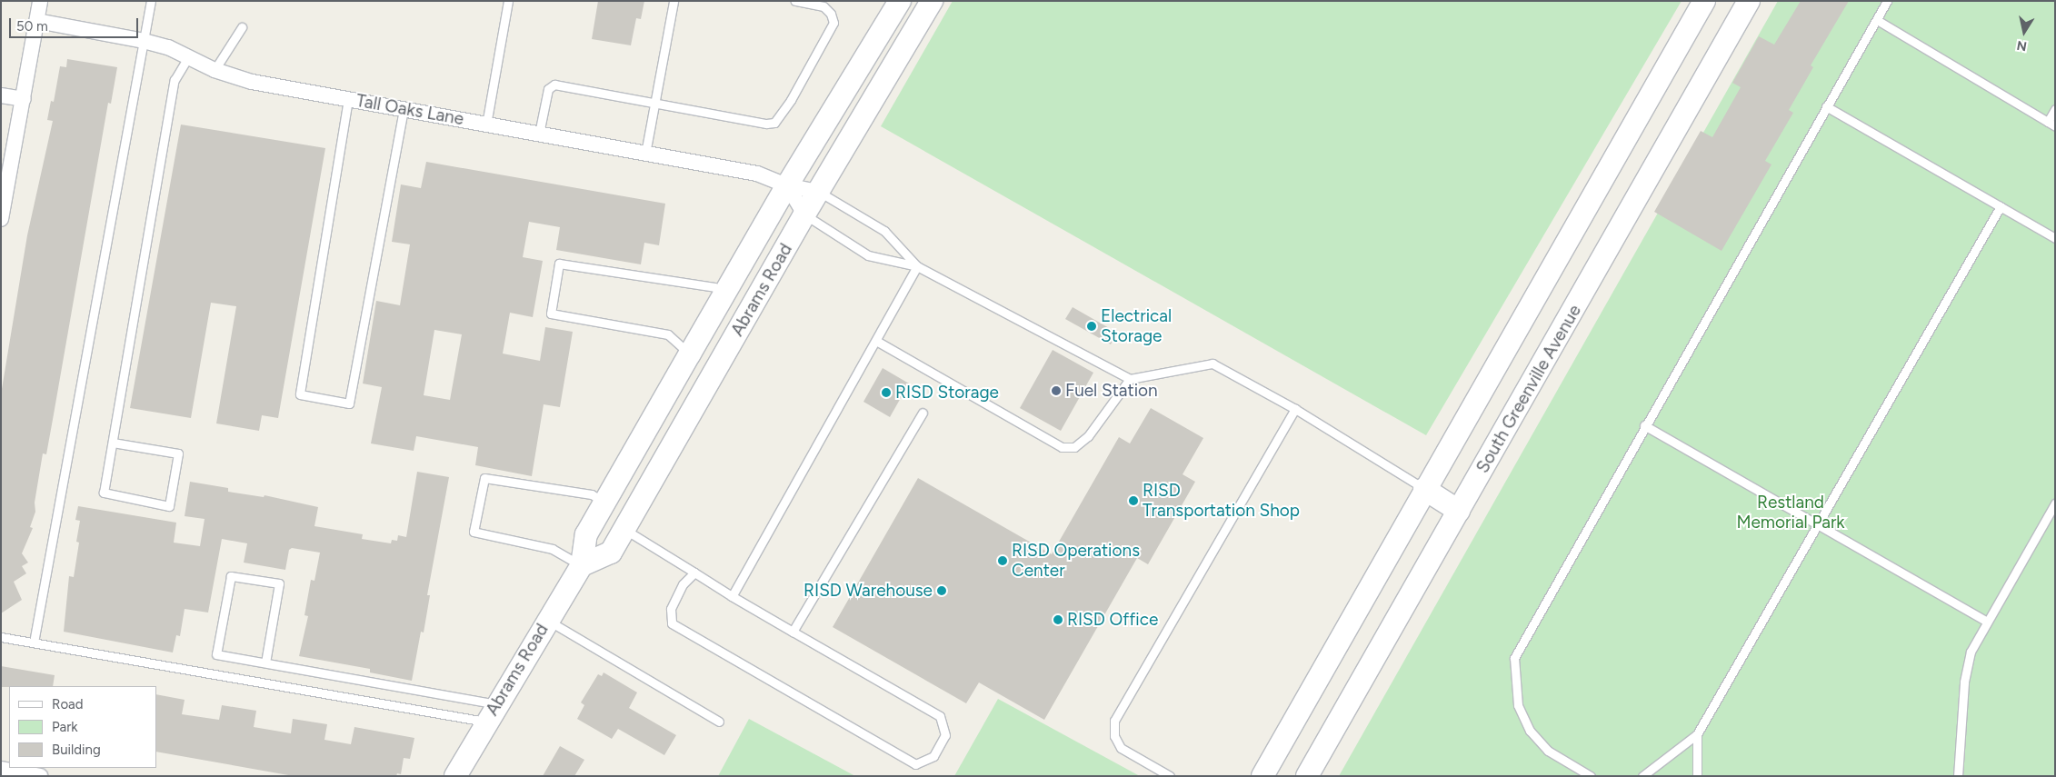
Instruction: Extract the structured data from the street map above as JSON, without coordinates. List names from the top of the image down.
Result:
{
  "streets": {
    "main road": ["Abrams Road", "South Greenville Avenue"],
    "street": ["Tall Oaks Lane"]
  },
  "crossings": [
    ["Tall Oaks Lane", "Abrams Road"]
  ],
  "parks": ["Restland Memorial Park"],
  "places": [
    "Electrical Storage",
    "Fuel Station",
    "RISD Storage",
    "RISD Transportation Shop",
    "RISD Operations Center",
    "RISD Warehouse",
    "RISD Office"
  ],
  "legend": ["Road", "Park", "Building"],
  "scale_bar": "50 m",
  "north": "bottom"
}
